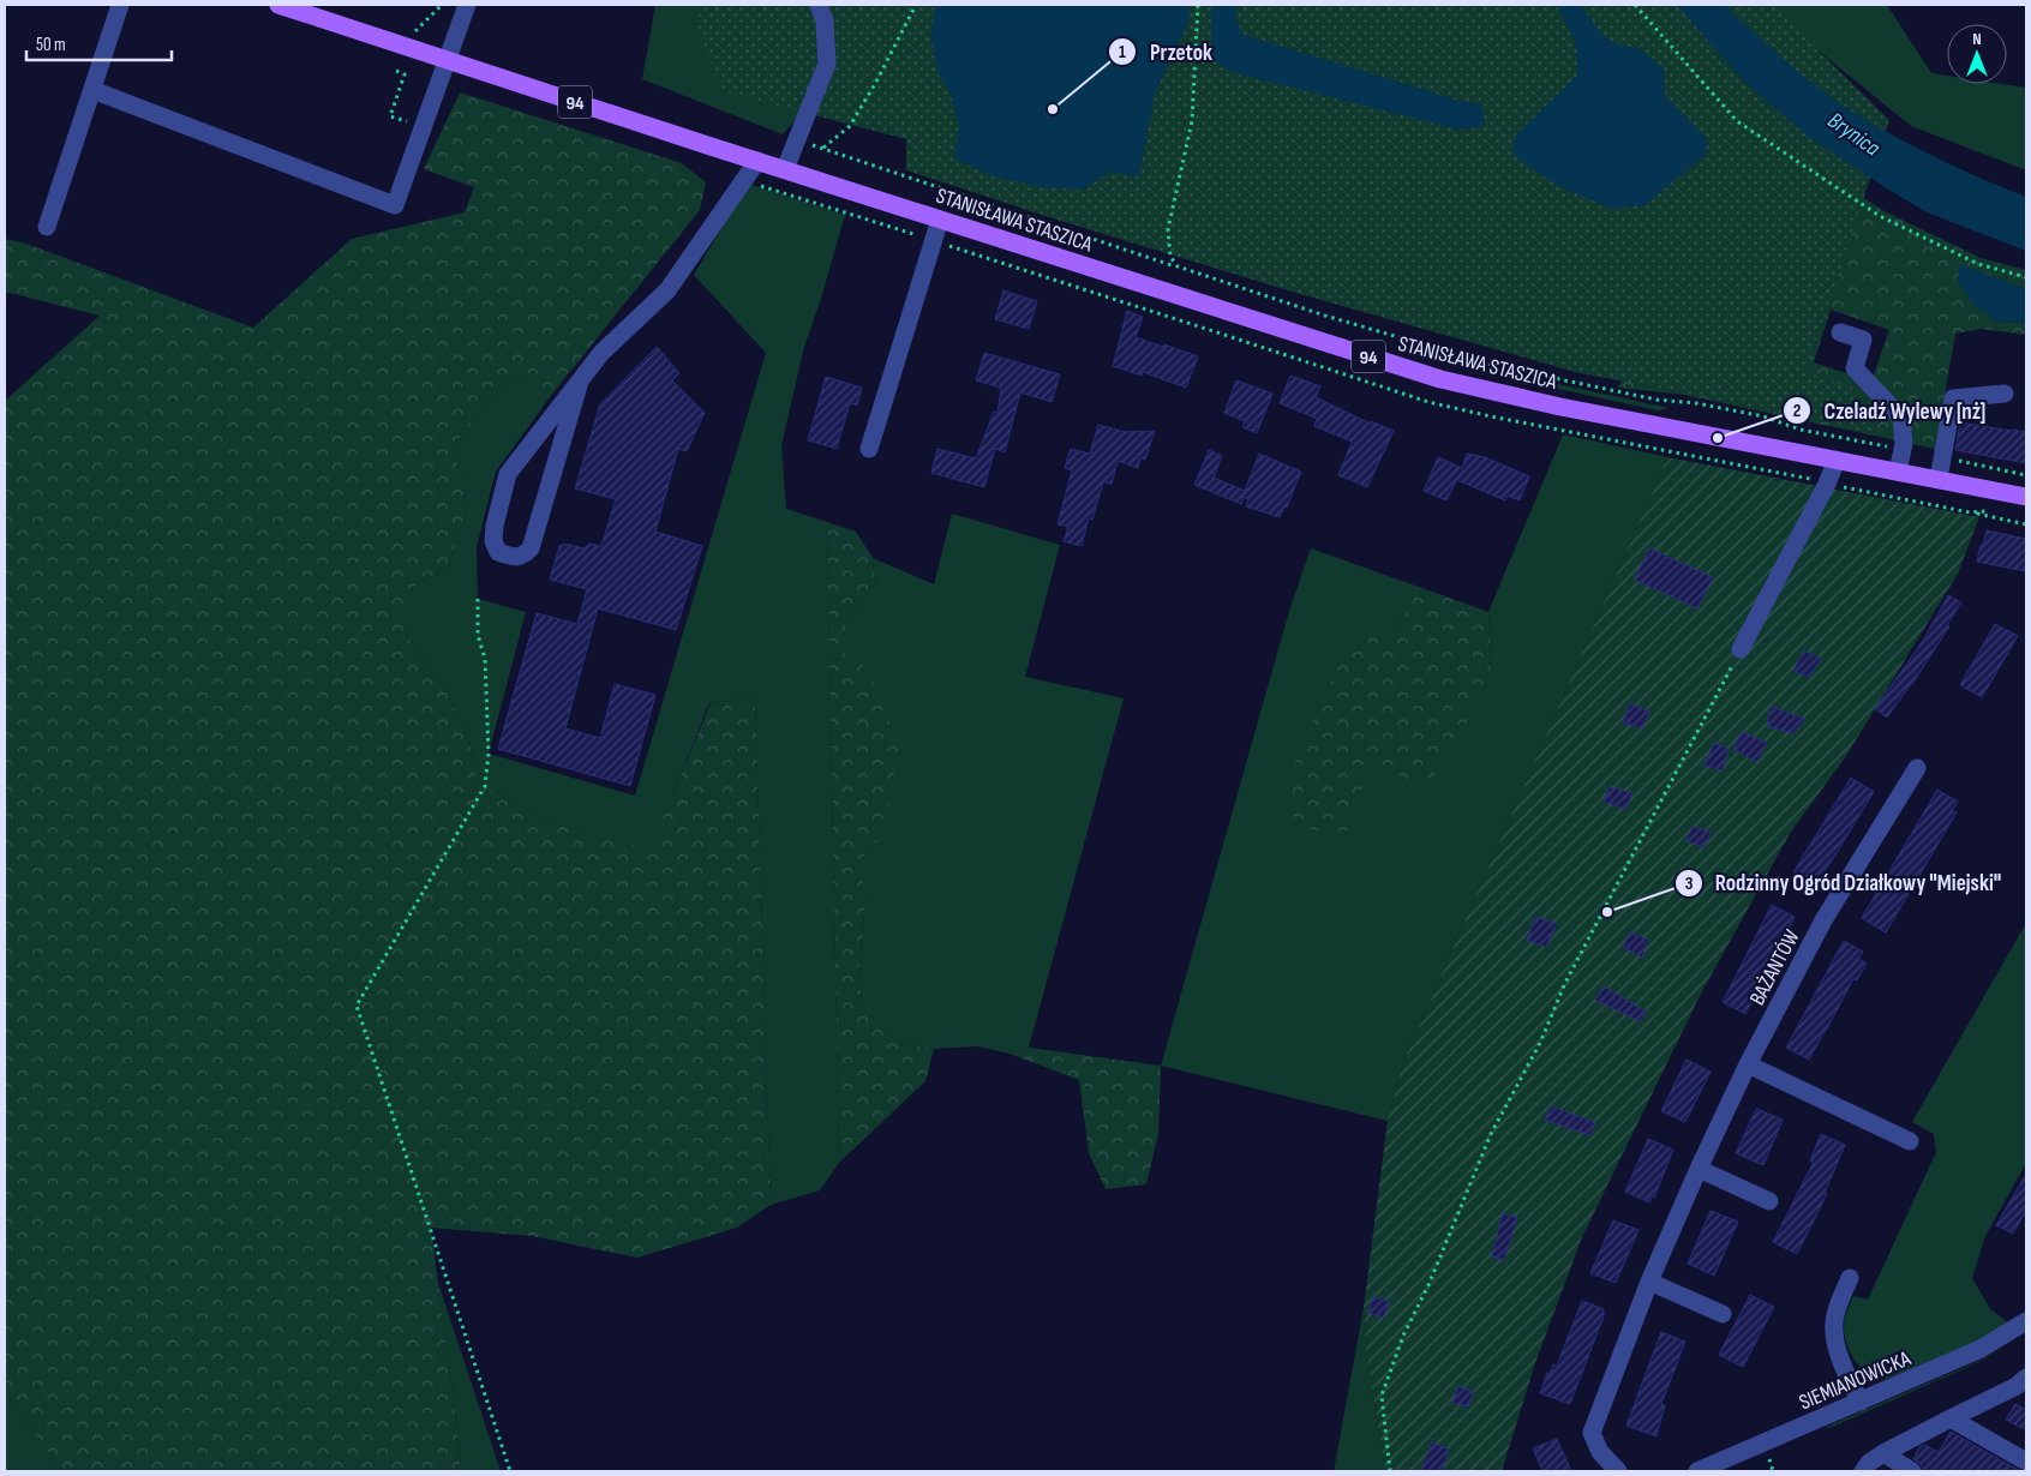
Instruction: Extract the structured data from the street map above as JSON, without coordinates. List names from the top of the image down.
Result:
{
  "streets": {
    "main road": ["94", "STANISŁAWA STASZICA"],
    "street": ["BAŻANTÓW", "SIEMIANOWICKA"]
  },
  "crossings": [
    ["94", "STANISŁAWA STASZICA"]
  ],
  "water": ["Brynica"],
  "places": ["Przetok", "Czeladź Wylewy [nż]", "Rodzinny Ogród Działkowy \"Miejski\""],
  "scale_bar": "50 m",
  "north": "top"
}
